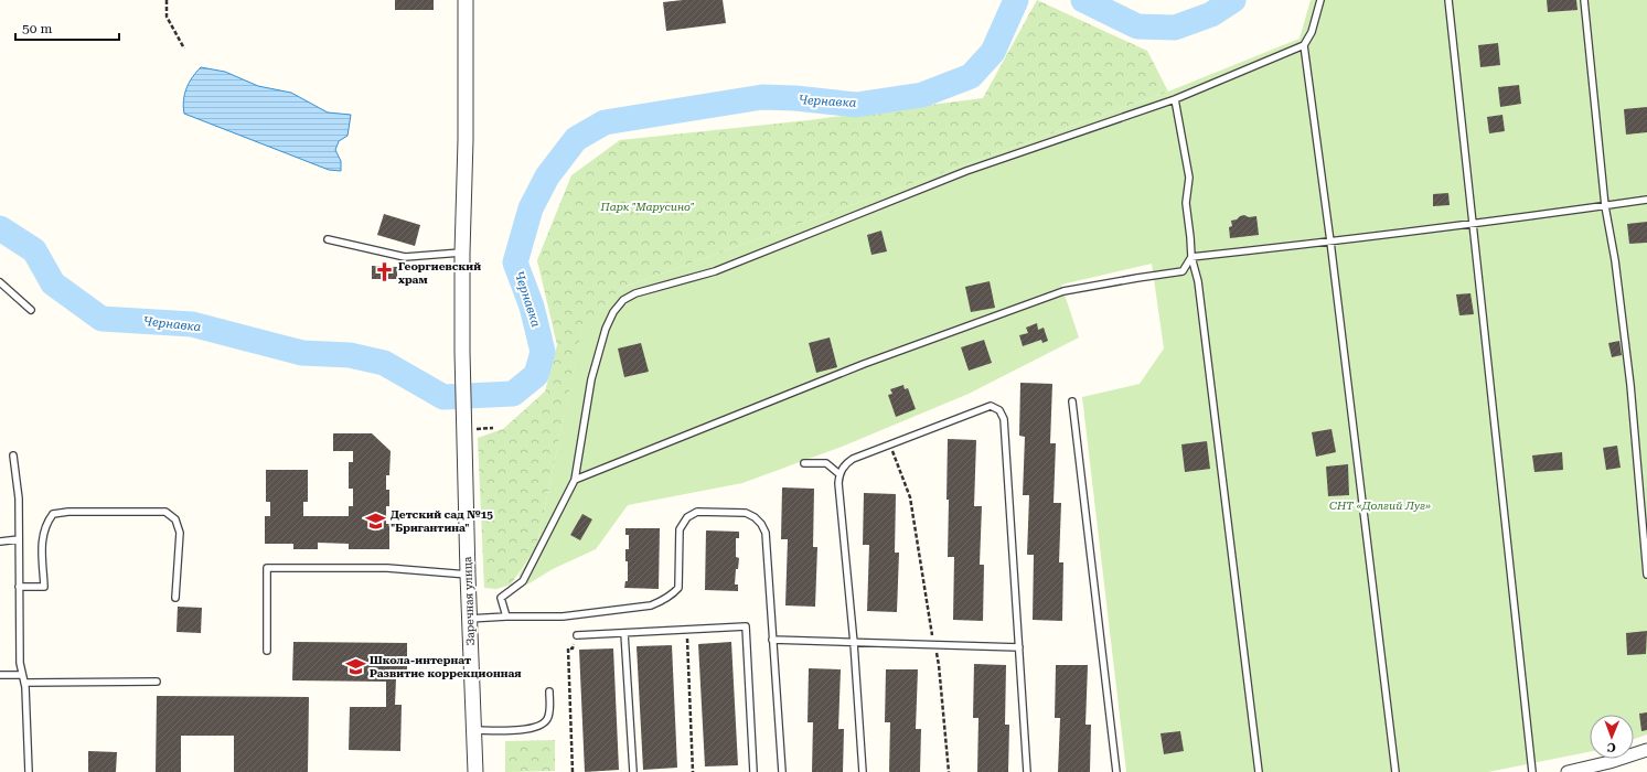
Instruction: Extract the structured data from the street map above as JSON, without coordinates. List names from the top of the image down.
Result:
{
  "streets": {
    "street": ["Заречная улица"]
  },
  "water": ["Чернавка"],
  "parks": ["Парк \"Марусино\"", "СНТ «Долгий Луг»"],
  "places": {
    "church": ["Георгиевский храм"],
    "school or university": ["Детский сад №15 \"Бригантина\"", "Школа-интернат Развитие коррекционная"]
  },
  "scale_bar": "50 m",
  "north": "bottom"
}
